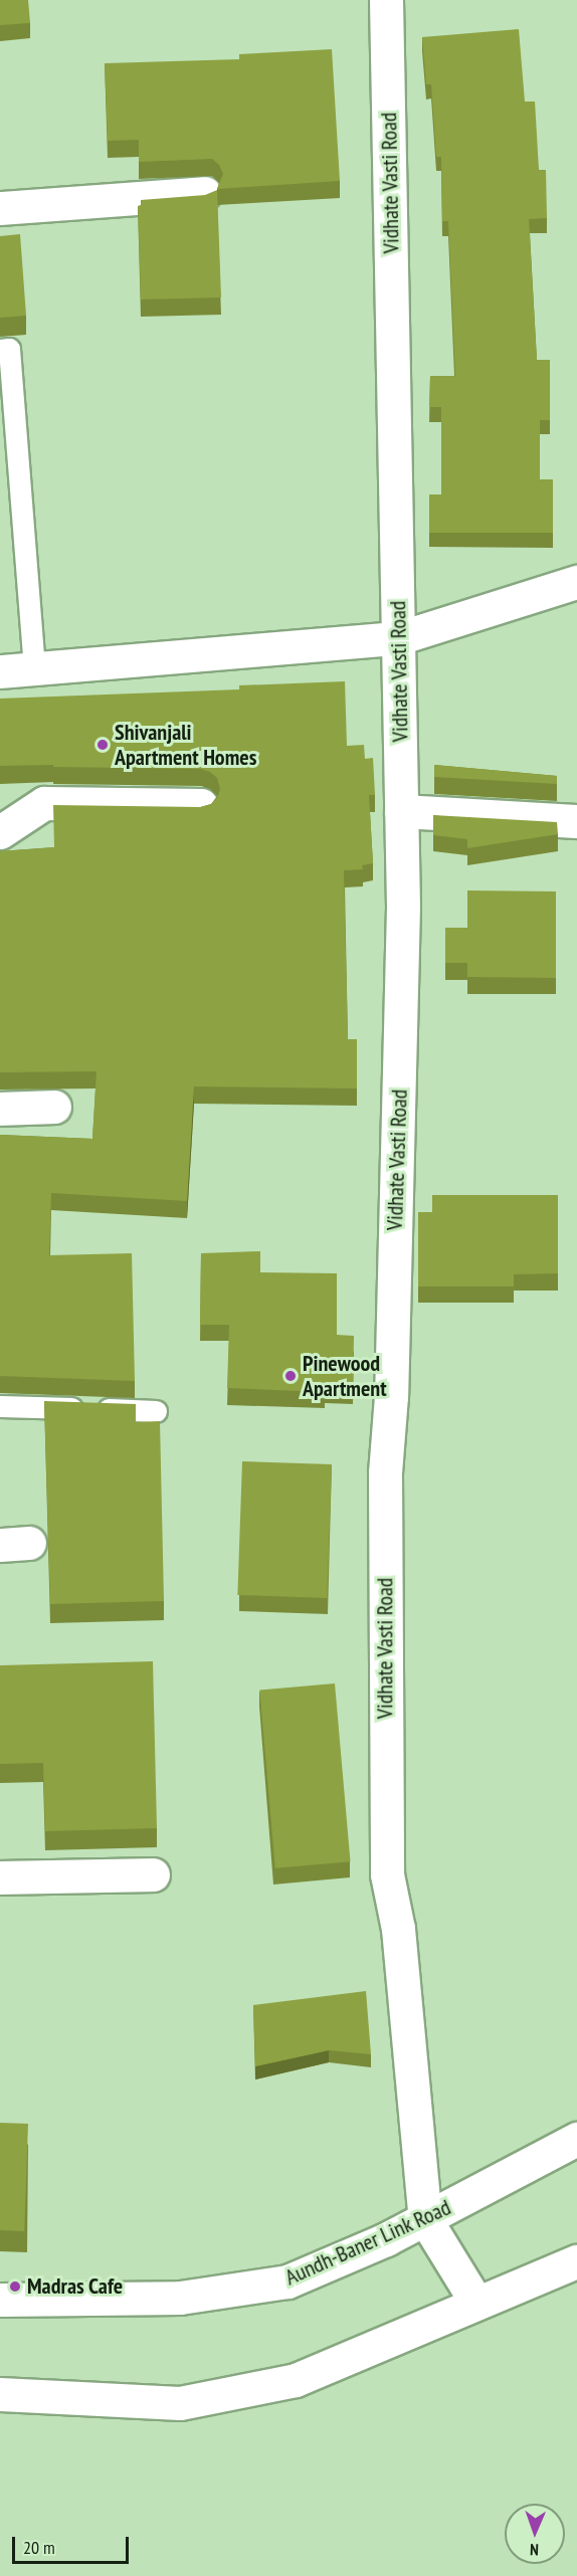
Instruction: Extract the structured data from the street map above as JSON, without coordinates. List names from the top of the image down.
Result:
{
  "streets": {
    "street": ["Vidhate Vasti Road", "Aundh-Baner Link Road"]
  },
  "crossings": [
    ["Vidhate Vasti Road", "Aundh-Baner Link Road"]
  ],
  "places": ["Shivanjali Apartment Homes", "Pinewood Apartment", "Madras Cafe"],
  "scale_bar": "20 m",
  "north": "bottom"
}
